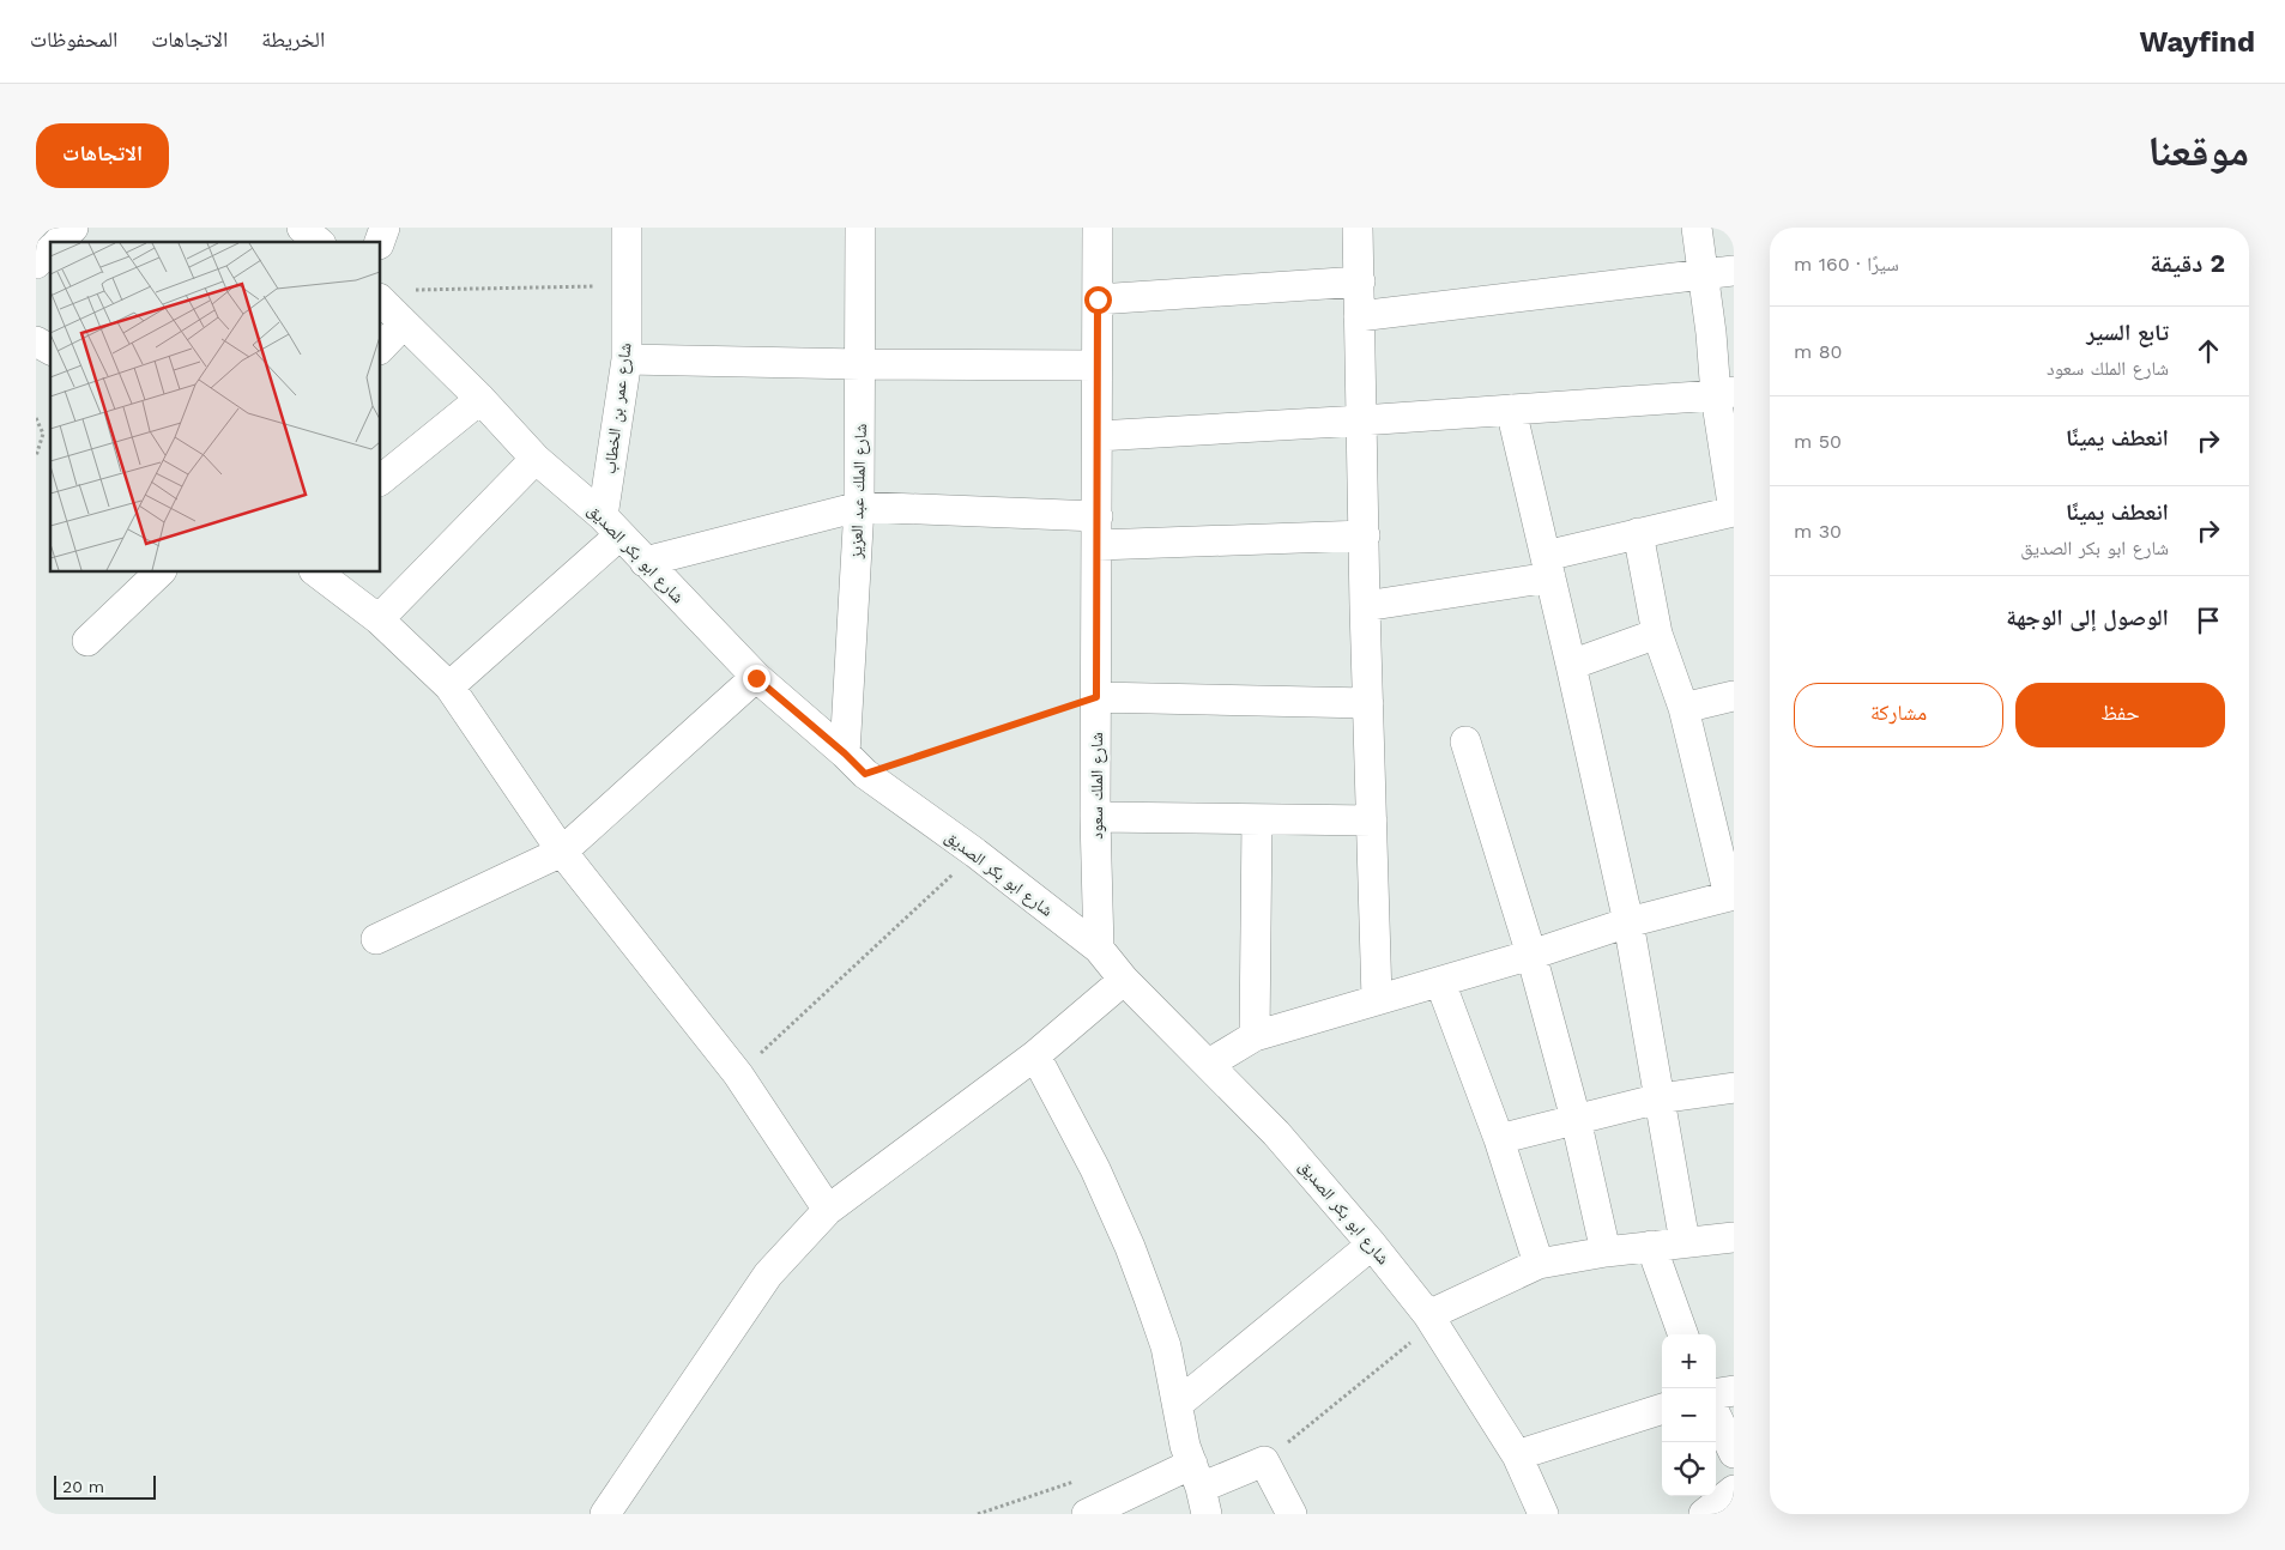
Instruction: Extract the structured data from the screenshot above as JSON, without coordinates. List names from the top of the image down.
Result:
{
  "streets": {
    "street": [
      "شارع عمر بن الخطاب",
      "شارع الملك عبد العزيز",
      "شارع ابو بكر الصديق",
      "شارع الملك سعود"
    ]
  },
  "crossings": [
    ["شارع عمر بن الخطاب", "شارع ابو بكر الصديق"],
    ["شارع الملك عبد العزيز", "شارع ابو بكر الصديق"],
    ["شارع ابو بكر الصديق", "شارع الملك سعود"]
  ],
  "scale_bar": "20 m",
  "page": {
    "header": "Wayfind",
    "nav": ["الخريطة", "الاتجاهات", "المحفوظات"],
    "title": "موقعنا",
    "buttons": [
      "الاتجاهات",
      ["حفظ", "مشاركة"]
    ],
    "heading": ["2 دقيقة", "سيرًا · 160 m"],
    "list": [
      ["تابع السير", "شارع الملك سعود", "80 m"],
      ["انعطف يمينًا", "50 m"],
      ["انعطف يمينًا", "شارع ابو بكر الصديق", "30 m"],
      "الوصول إلى الوجهة"
    ],
    "map_buttons": ["+", "−"],
    "scale": "20 m"
  }
}
